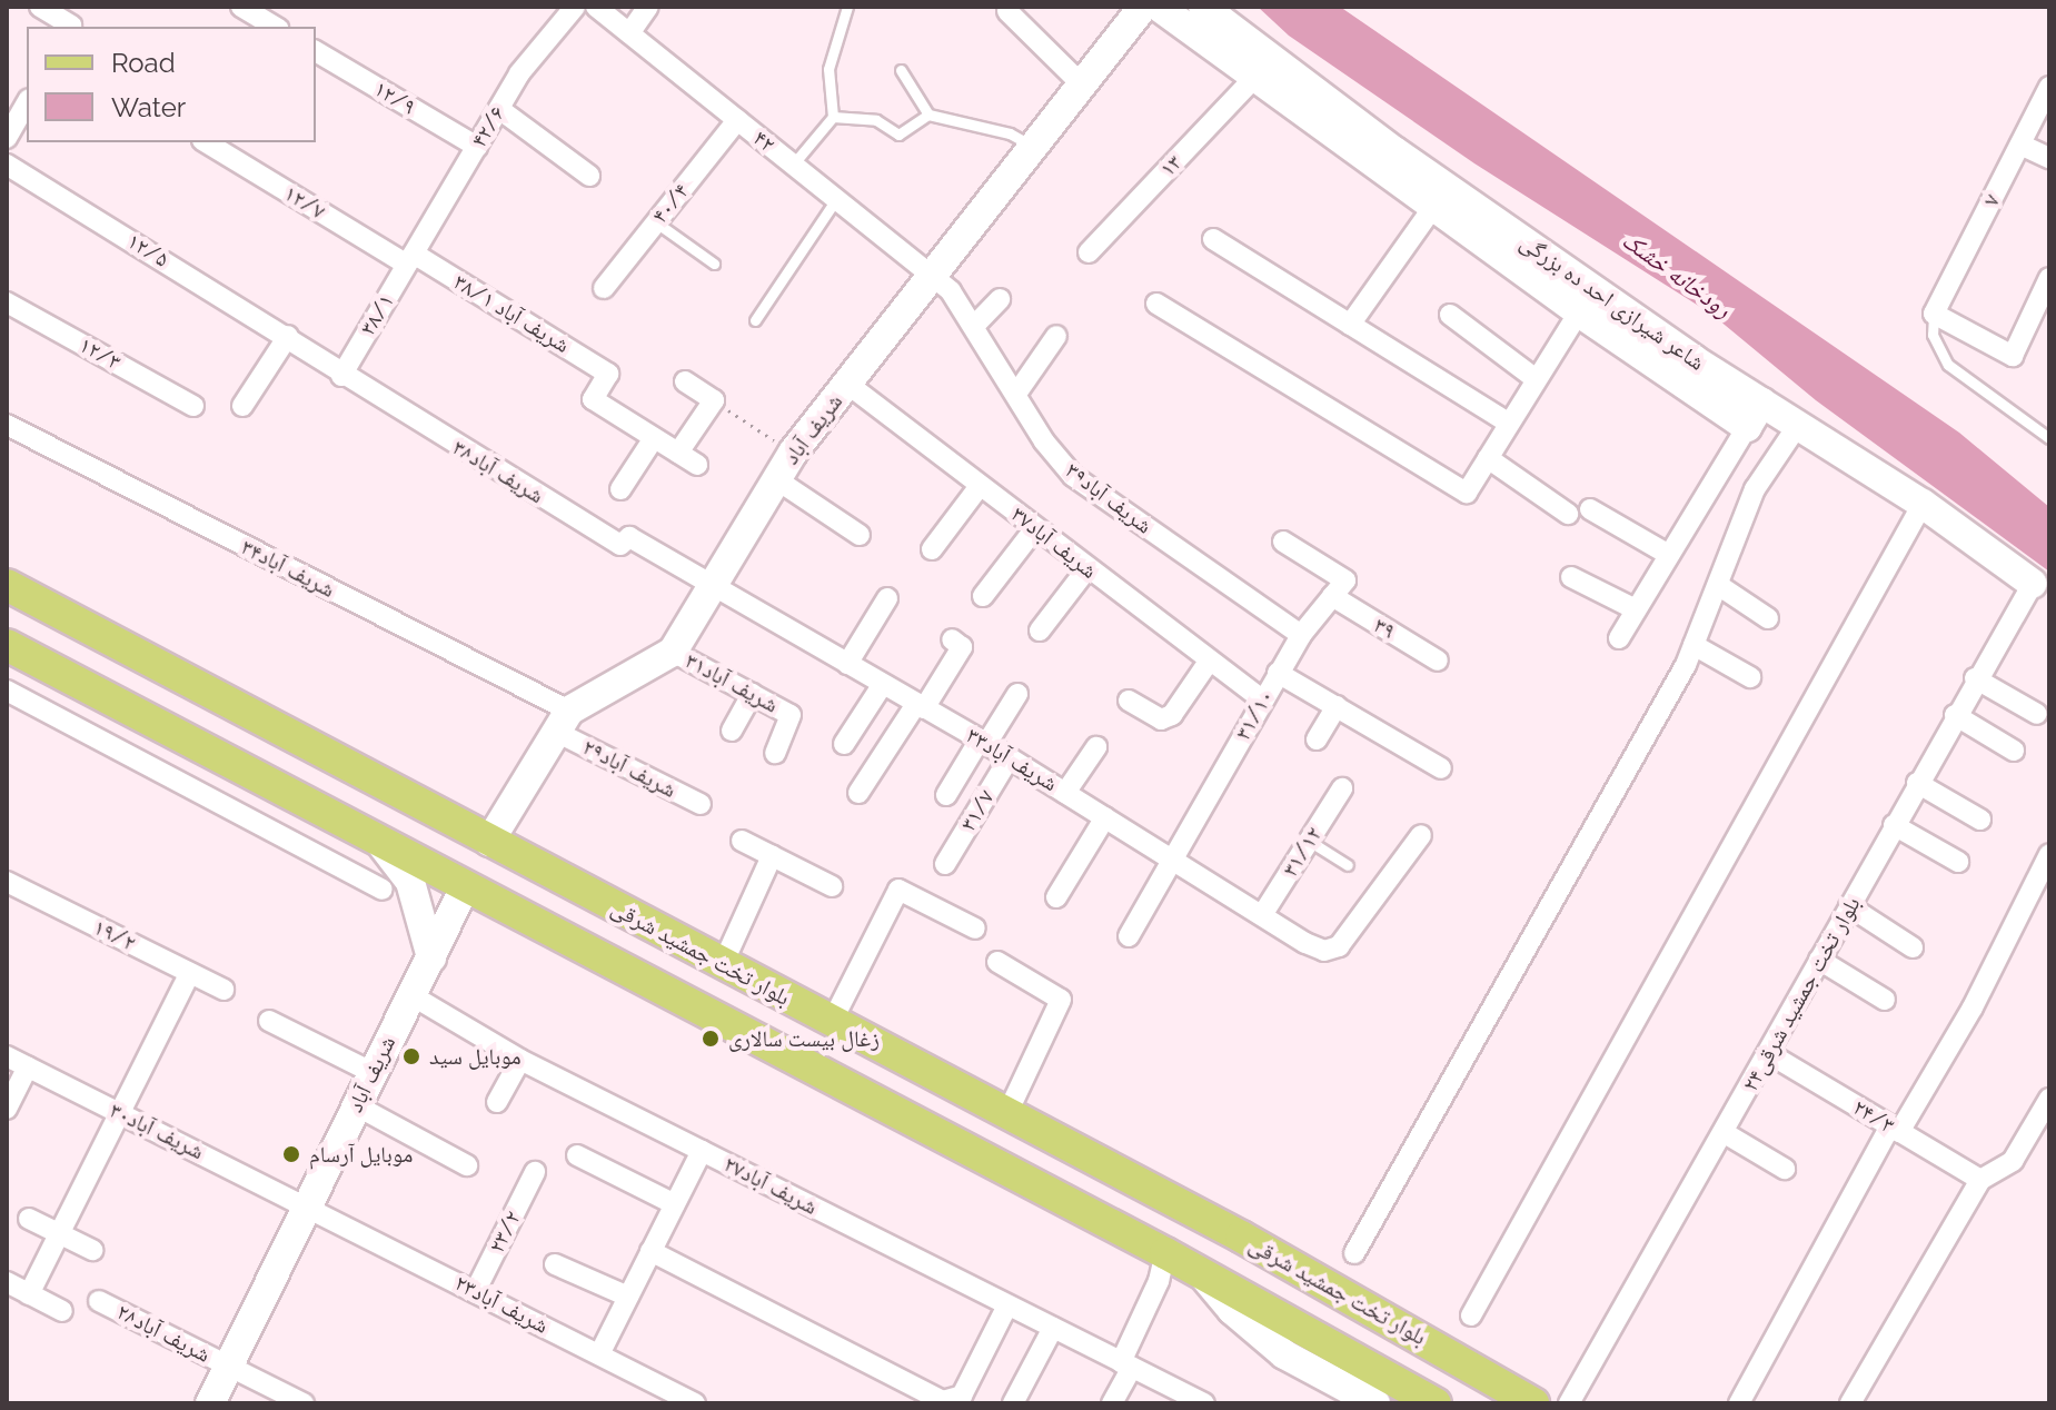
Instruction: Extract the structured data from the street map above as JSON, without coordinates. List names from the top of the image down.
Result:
{
  "streets": {
    "main road": ["بلوار تخت جمشید شرقی"],
    "street": [
      "۱۲/۹",
      "۴۲/۶",
      "۴۲",
      "۱۳",
      "۷",
      "۱۲/۷",
      "۴۰/۴",
      "۱۲/۵",
      "شاعر شیرازی احد ده بزرگی",
      "۳۸/۱ شریف آباد",
      "۳۸/۱",
      "۱۲/۳",
      "شریف آباد",
      "شریف آباد۳۸",
      "شریف آباد۳۹",
      "شریف آباد۳۷",
      "شریف آباد۳۴",
      "۳۹",
      "شریف آباد۳۱",
      "۳۱/۱۰",
      "شریف آباد۳۳",
      "شریف آباد۲۹",
      "۳۱/۷",
      "۳۱/۱۲",
      "۱۹/۲",
      "بلوار تخت جمشید شرقی۲۴",
      "۲۴/۳",
      "شریف آباد۳۰",
      "شریف آباد۲۷",
      "۲۳/۲",
      "شریف آباد۲۳",
      "شریف آباد۲۸"
    ]
  },
  "crossings": [
    ["۱۲/۹", "۴۲/۶"],
    ["۴۲/۶", "۱۲/۷"],
    ["۴۲/۶", "۳۸/۱ شریف آباد"],
    ["۴۲/۶", "۳۸/۱"],
    ["۴۲", "۴۰/۴"],
    ["۴۲", "شریف آباد"],
    ["۴۲", "شریف آباد۳۹"],
    ["۱۲/۷", "۳۸/۱ شریف آباد"],
    ["۱۲/۷", "۳۸/۱"],
    ["۱۲/۵", "شریف آباد۳۸"],
    ["شاعر شیرازی احد ده بزرگی", "بلوار تخت جمشید شرقی۲۴"],
    ["۳۸/۱ شریف آباد", "۳۸/۱"],
    ["۳۸/۱", "شریف آباد۳۸"],
    ["شریف آباد", "شریف آباد۳۸"],
    ["شریف آباد", "شریف آباد۳۹"],
    ["شریف آباد", "شریف آباد۳۷"],
    ["شریف آباد", "شریف آباد۳۴"],
    ["شریف آباد", "شریف آباد۳۱"],
    ["شریف آباد", "شریف آباد۳۳"],
    ["شریف آباد", "شریف آباد۲۹"],
    ["شریف آباد", "بلوار تخت جمشید شرقی"],
    ["شریف آباد", "شریف آباد۳۰"],
    ["شریف آباد", "شریف آباد۲۷"],
    ["شریف آباد", "شریف آباد۲۳"],
    ["شریف آباد", "شریف آباد۲۸"],
    ["شریف آباد۳۸", "شریف آباد۳۳"],
    ["شریف آباد۳۹", "۳۱/۱۰"],
    ["شریف آباد۳۷", "۳۱/۱۰"],
    ["شریف آباد۳۴", "شریف آباد۲۹"],
    ["۳۹", "۳۱/۱۰"],
    ["۳۱/۱۰", "شریف آباد۳۳"],
    ["شریف آباد۳۳", "۳۱/۷"],
    ["شریف آباد۳۳", "۳۱/۱۲"],
    ["بلوار تخت جمشید شرقی۲۴", "۲۴/۳"],
    ["شریف آباد۳۰", "شریف آباد۲۳"],
    ["۲۳/۲", "شریف آباد۲۳"]
  ],
  "water": ["رودخانه خشک"],
  "places": ["زغال بیست سالاری", "موبایل سید", "موبایل آرسام"],
  "legend": ["Road", "Water"]
}
